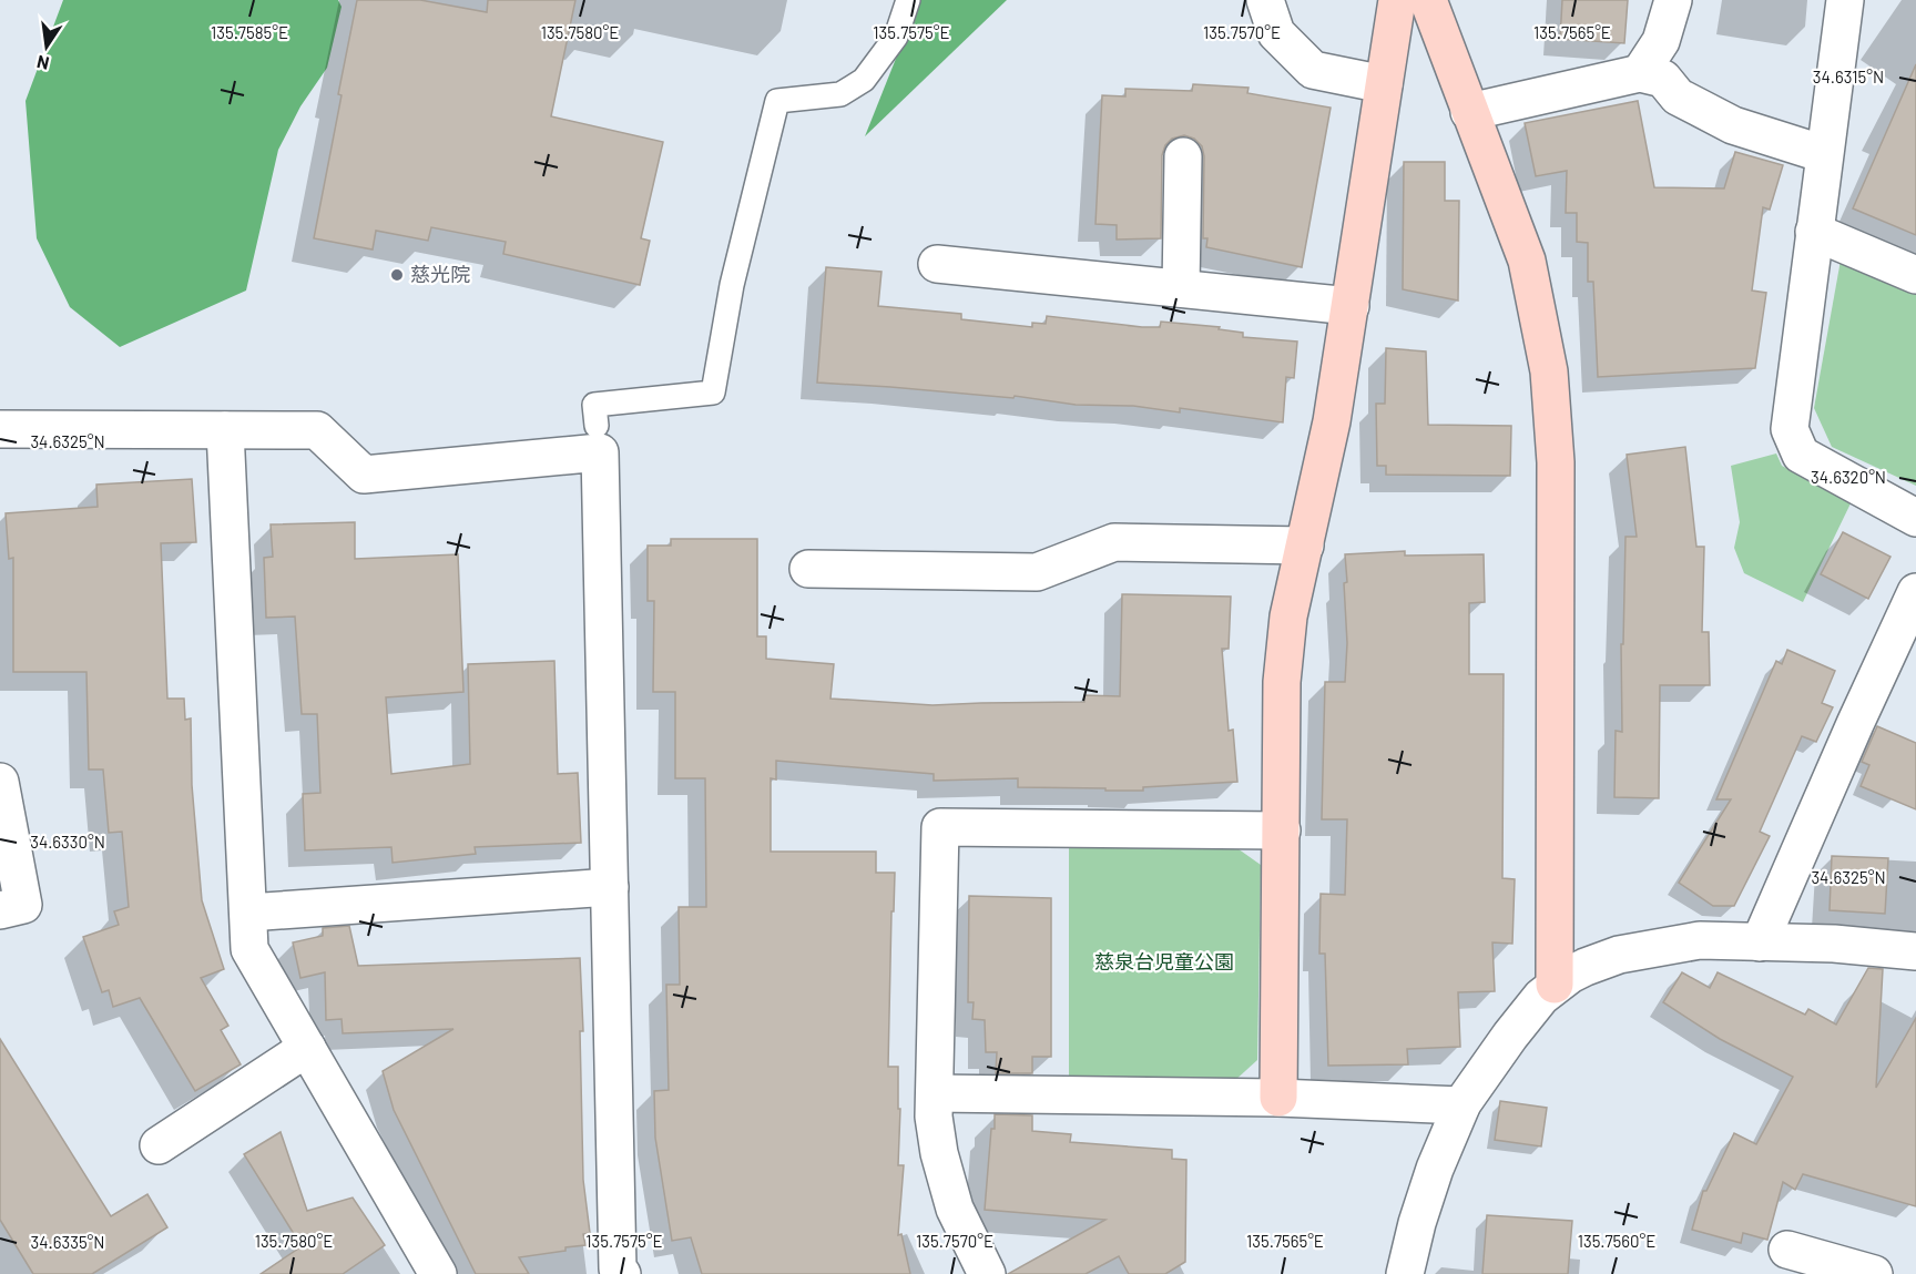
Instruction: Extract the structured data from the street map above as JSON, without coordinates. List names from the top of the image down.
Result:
{
  "parks": ["慈泉台児童公園"],
  "places": ["慈光院"],
  "north": "bottom",
  "coordinates": [
    "135.7585°E",
    "135.7580°E",
    "135.7575°E",
    "135.7570°E",
    "135.7565°E",
    "34.6315°N",
    "34.6325°N",
    "34.6320°N",
    "34.6330°N",
    "135.7560°E",
    "34.6335°N"
  ]
}
